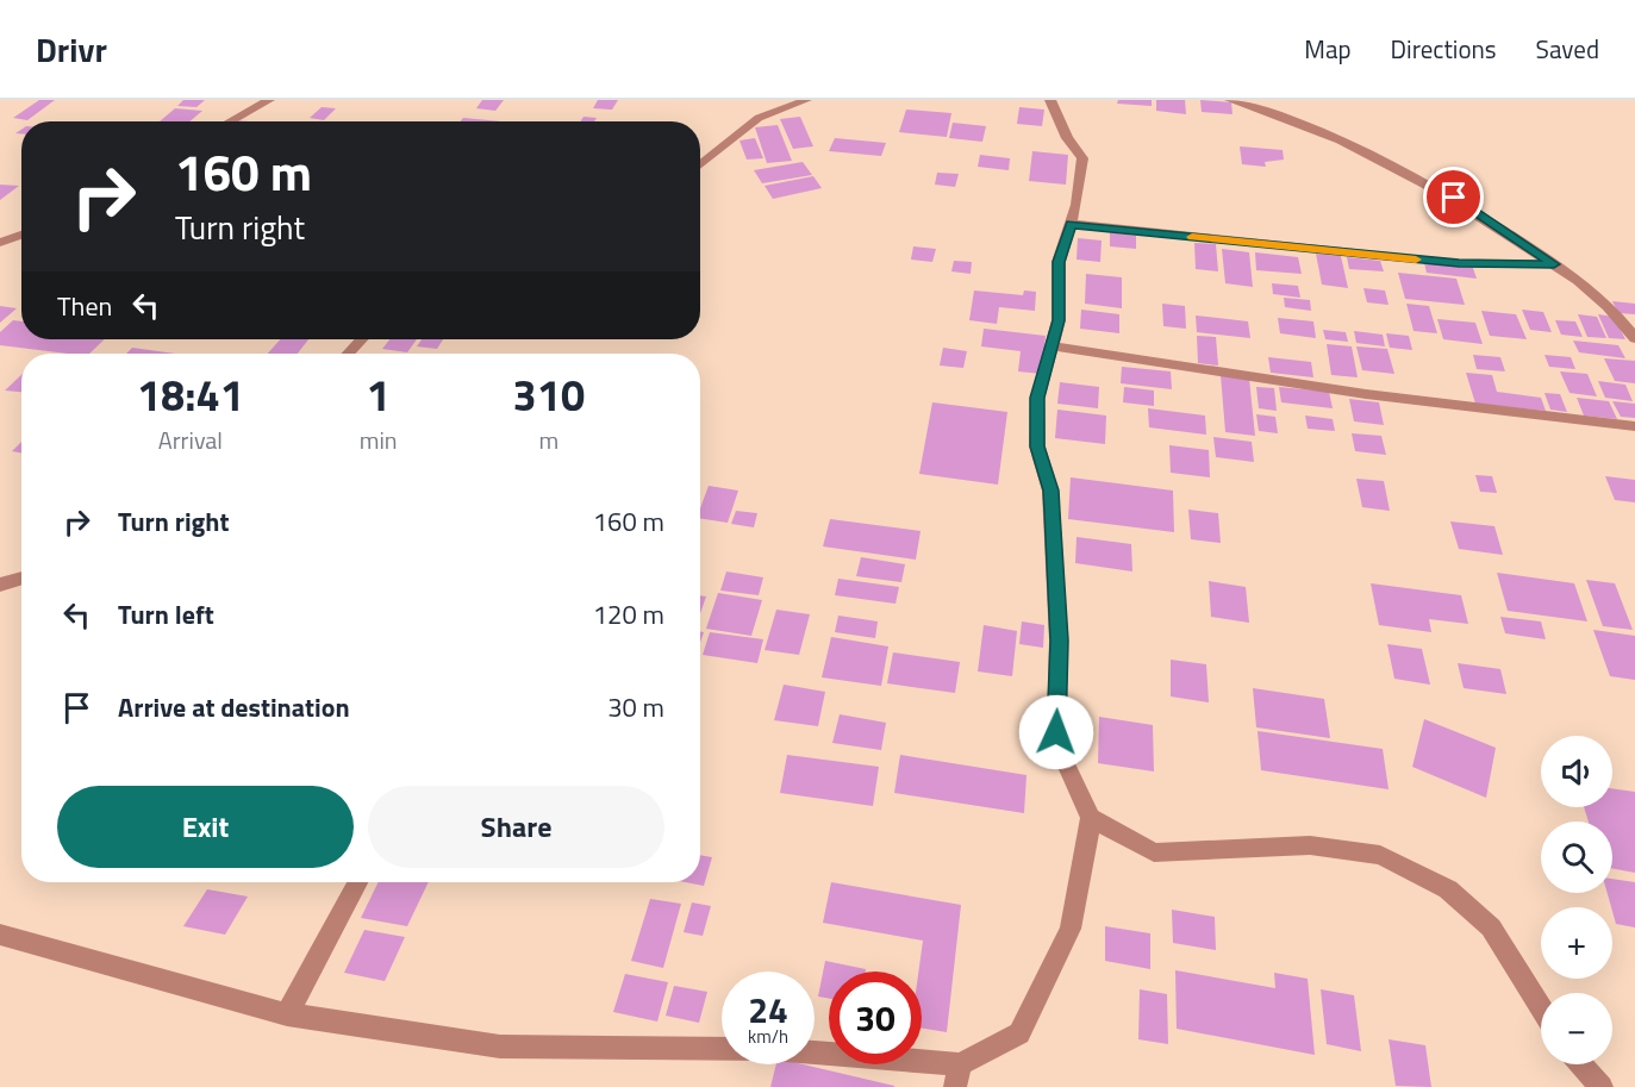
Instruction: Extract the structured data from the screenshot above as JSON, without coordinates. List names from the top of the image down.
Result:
{
  "page": {
    "header": "Drivr",
    "nav": ["Map", "Directions", "Saved"],
    "turn": ["160 m", "Turn right"],
    "then": "Then",
    "eta": [
      "18:41",
      "Arrival",
      "1",
      "min",
      "310",
      "m"
    ],
    "list": [
      {
        "name": "Turn right",
        "value": "160 m"
      },
      {
        "name": "Turn left",
        "value": "120 m"
      },
      {
        "name": "Arrive at destination",
        "value": "30 m"
      }
    ],
    "map_buttons": ["+", "−"],
    "buttons": ["Exit", "Share"],
    "speed": "24 km/h",
    "limit": "30"
  }
}
